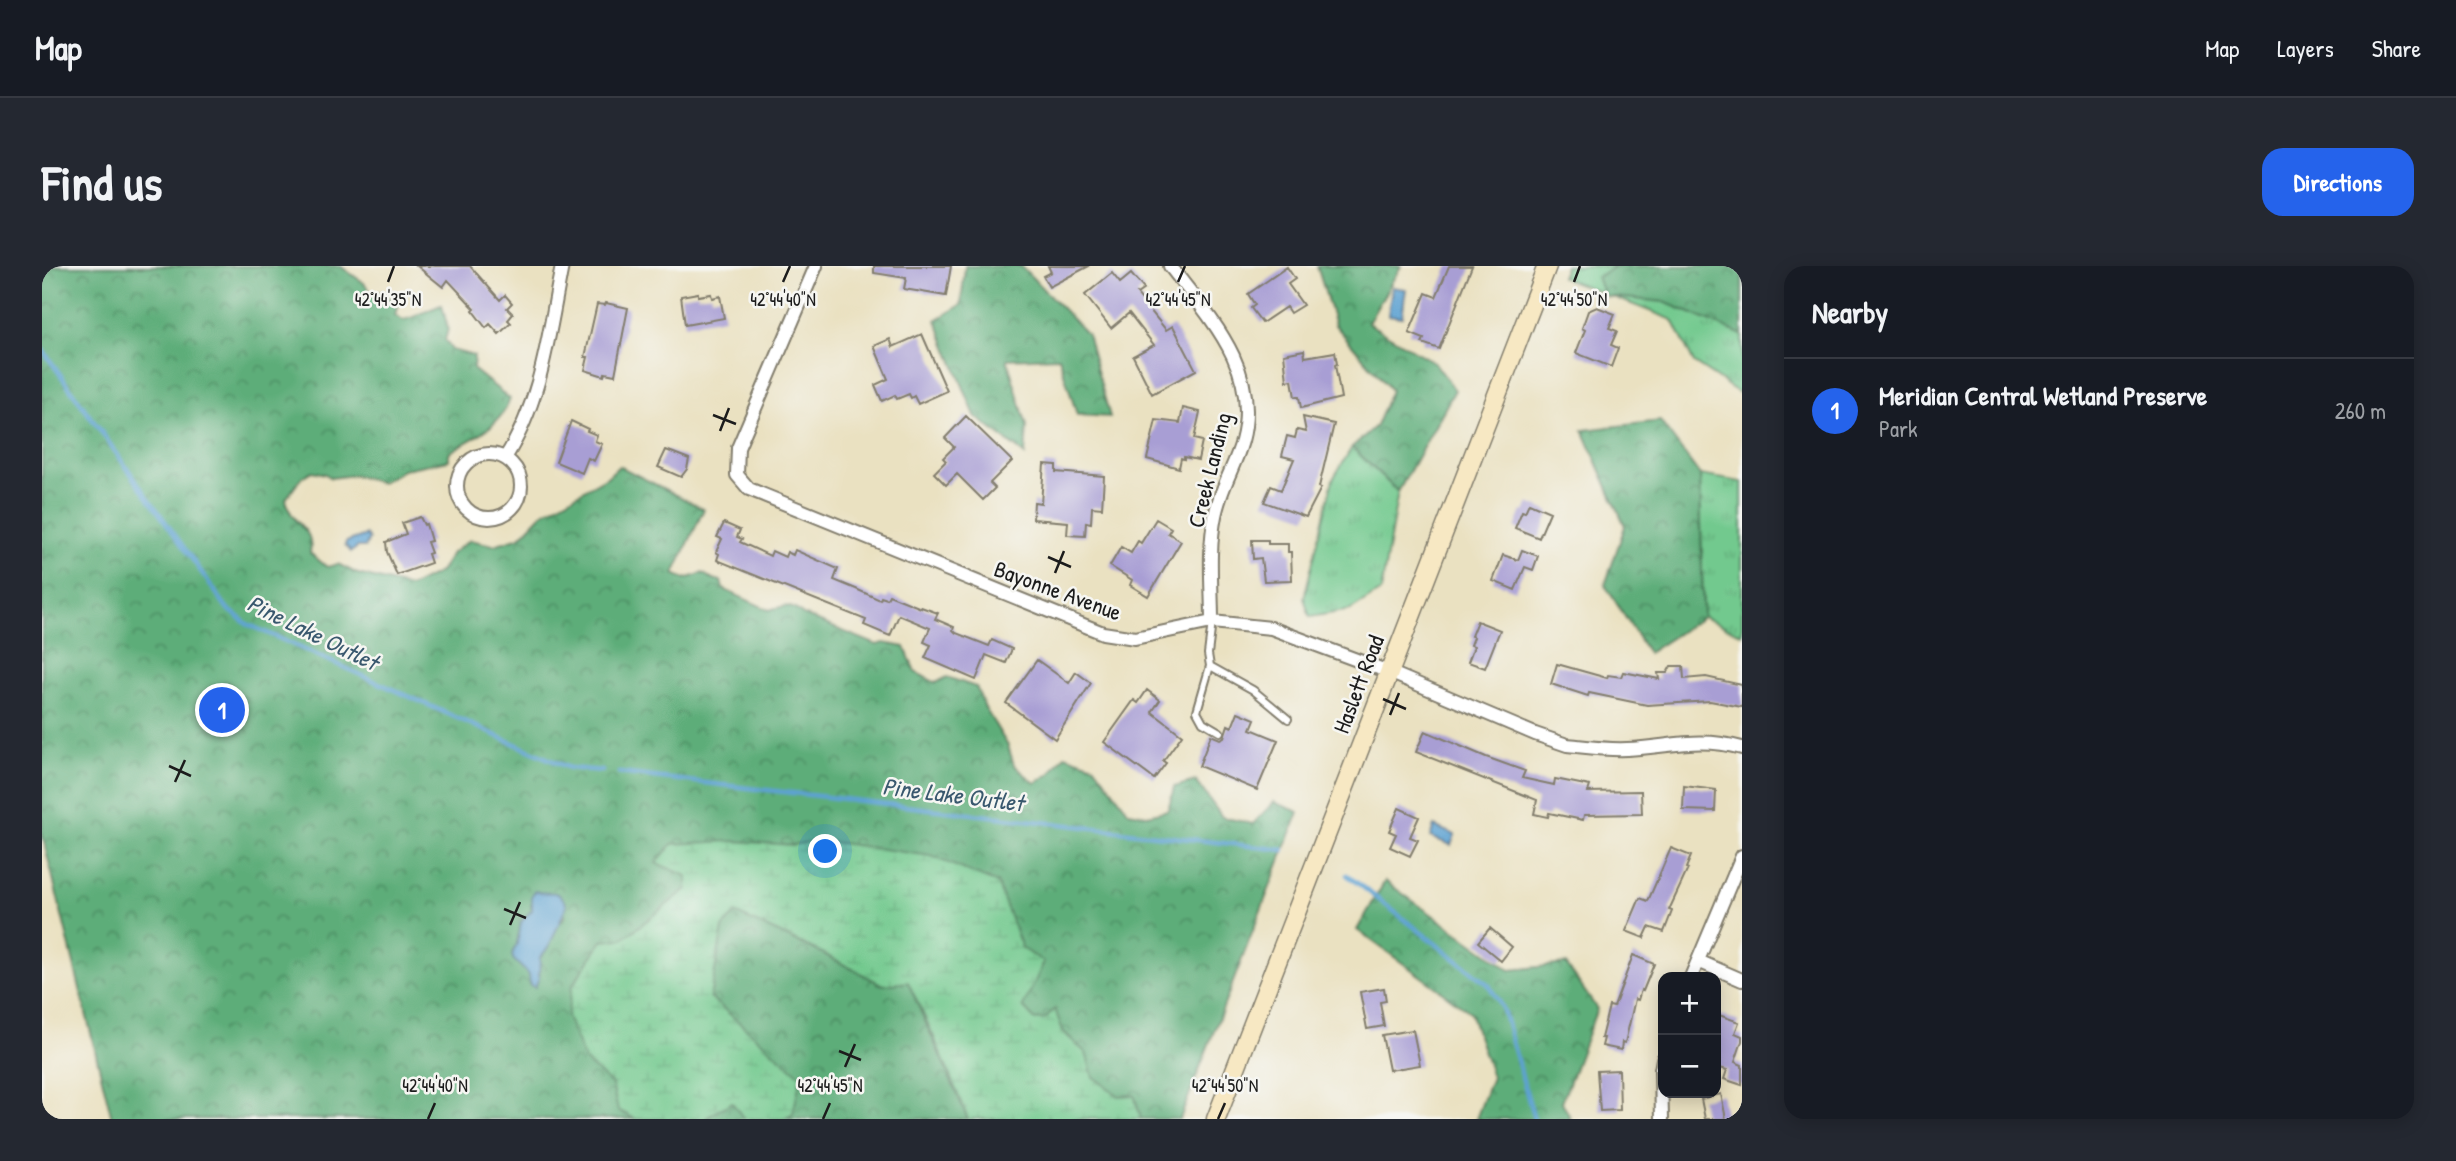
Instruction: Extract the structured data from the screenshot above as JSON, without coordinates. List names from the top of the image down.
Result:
{
  "streets": {
    "main road": ["Haslett Road"],
    "street": ["Creek Landing", "Bayonne Avenue"]
  },
  "crossings": [
    ["Creek Landing", "Bayonne Avenue"],
    ["Bayonne Avenue", "Haslett Road"]
  ],
  "water": ["Pine Lake Outlet"],
  "page": {
    "header": "Map",
    "nav": ["Map", "Layers", "Share"],
    "buttons": "Directions",
    "title": "Find us",
    "heading": "Nearby",
    "list": [
      {
        "mark": "1",
        "name": "Meridian Central Wetland Preserve",
        "note": "Park",
        "value": "260 m"
      }
    ],
    "pins": "1",
    "map_buttons": ["+", "−"]
  },
  "coordinates": [
    "42°44'35\"N",
    "42°44'40\"N",
    "42°44'45\"N",
    "42°44'50\"N"
  ]
}
